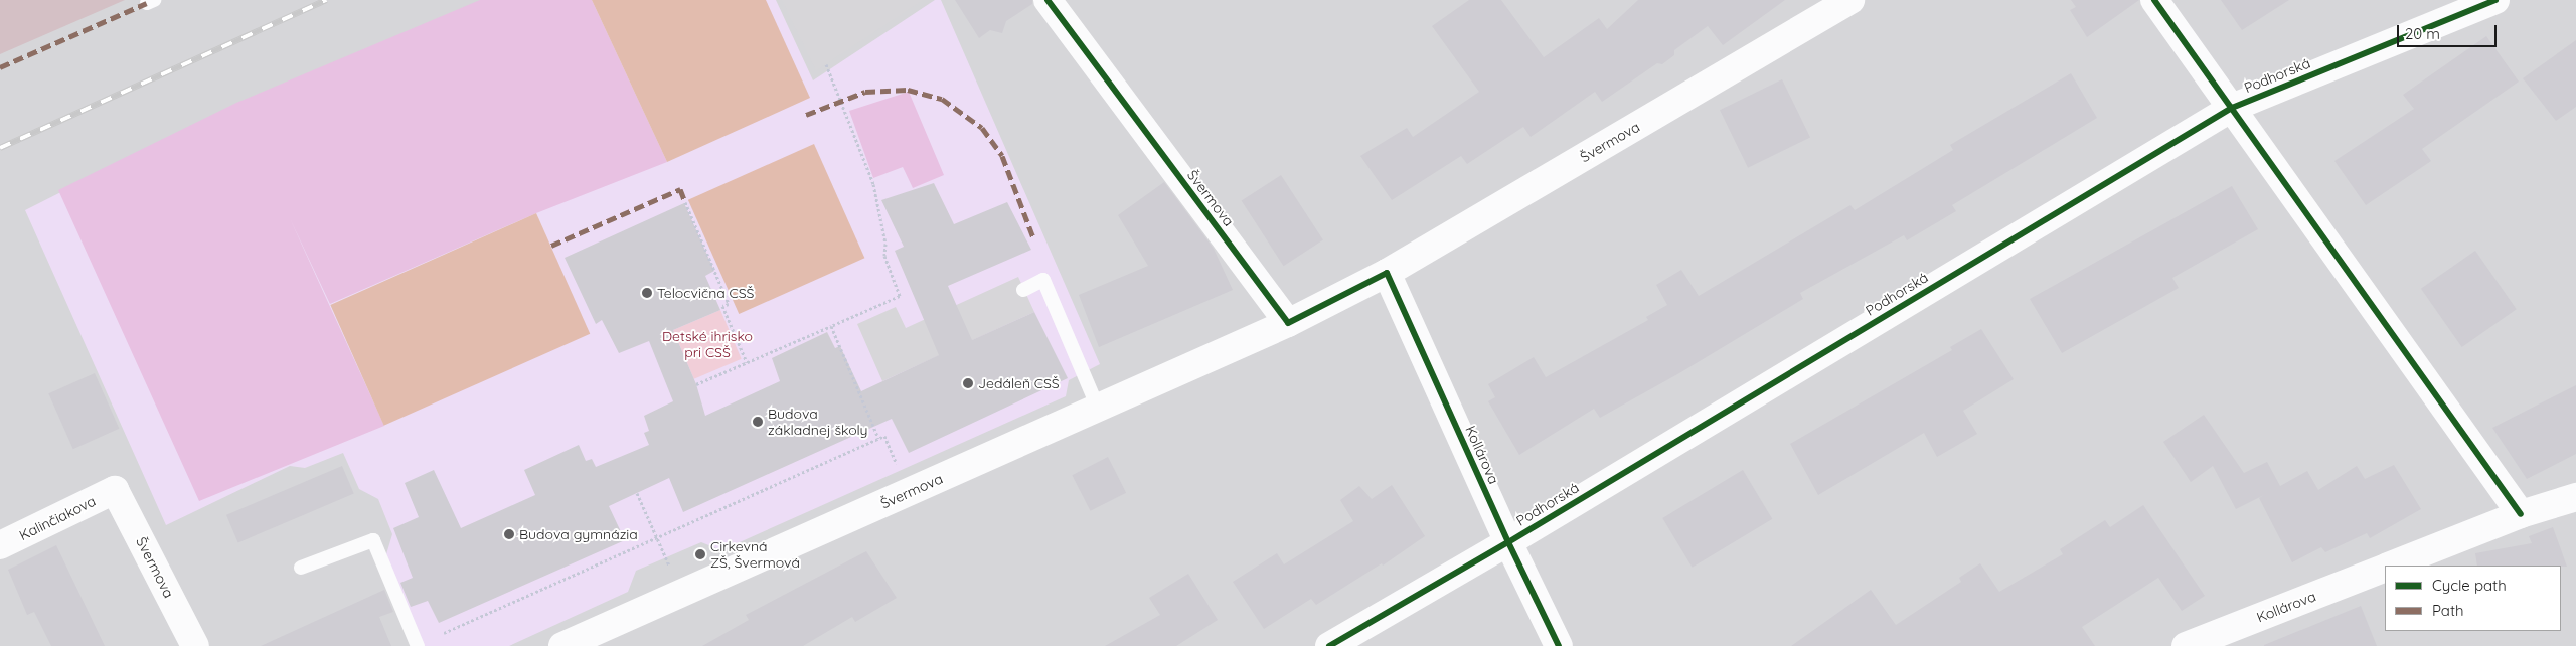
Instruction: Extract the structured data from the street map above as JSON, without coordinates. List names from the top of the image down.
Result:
{
  "streets": {
    "street": [
      "Podhorská",
      "Švermova",
      "Kollárova",
      "Kalinčiakova"
    ]
  },
  "crossings": [
    ["Podhorská", "Kollárova"],
    ["Švermova", "Kollárova"],
    ["Švermova", "Kalinčiakova"]
  ],
  "parks": ["Detské ihrisko pri CSŠ"],
  "places": [
    "Telocvična CSŠ",
    "Jedáleň CSŠ",
    "Budova základnej školy",
    "Budova gymnázia",
    "Cirkevná ZŠ, Švermová"
  ],
  "legend": ["Cycle path", "Path"],
  "scale_bar": "20 m"
}
